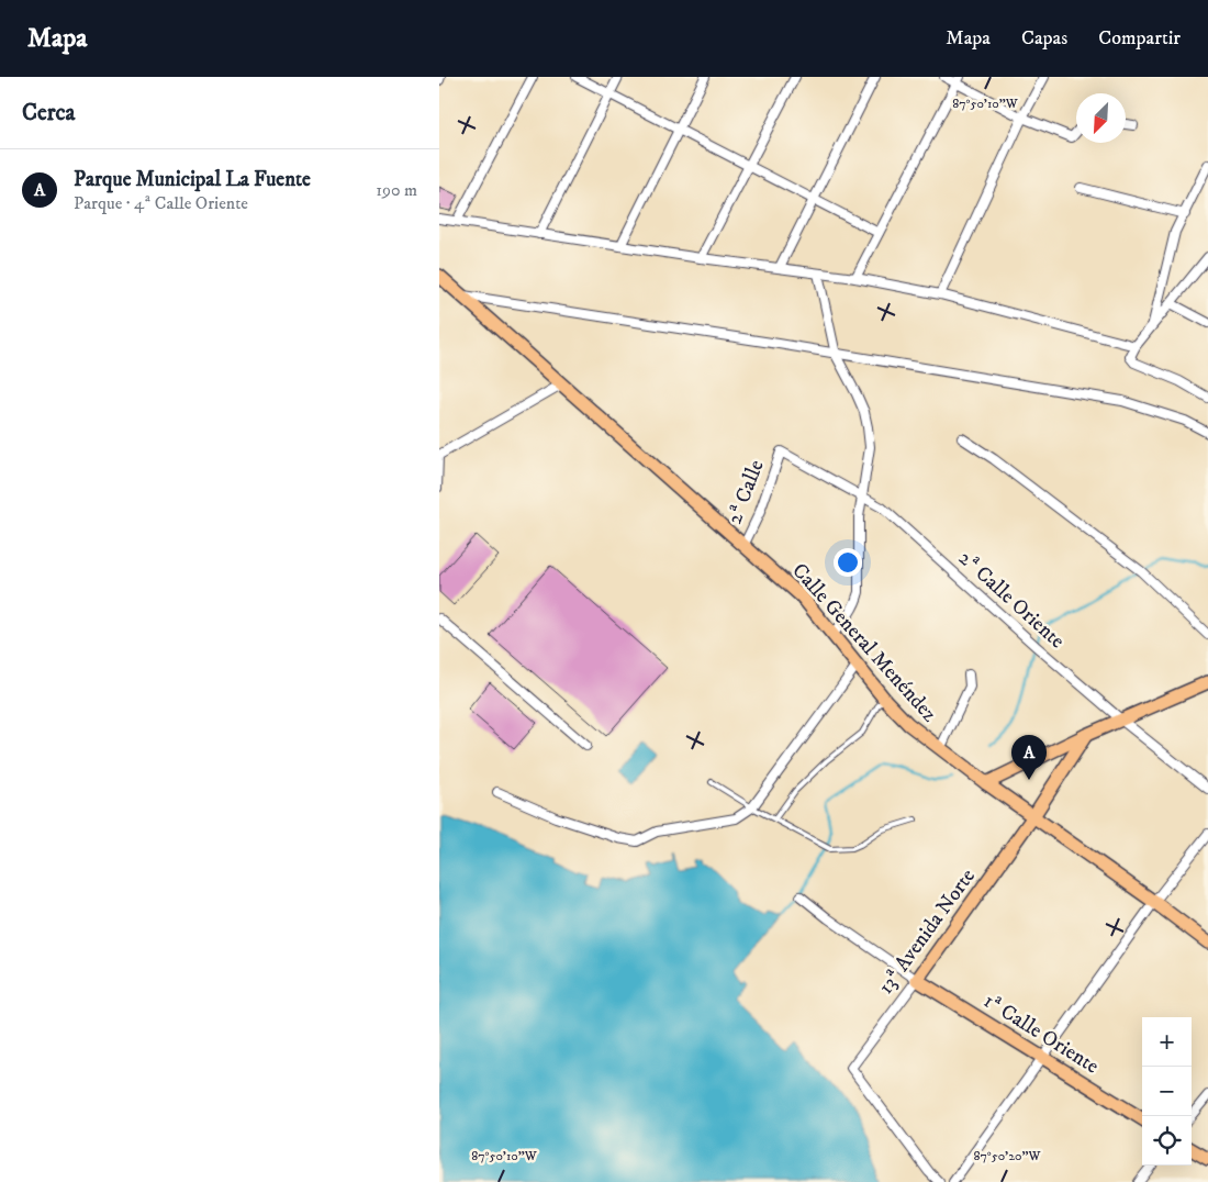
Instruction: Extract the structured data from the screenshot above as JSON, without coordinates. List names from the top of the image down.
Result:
{
  "streets": {
    "main road": ["Calle General Menéndez", "13ª Avenida Norte", "1ª Calle Oriente"],
    "street": ["2ª Calle", "2ª Calle Oriente"]
  },
  "crossings": [
    ["2ª Calle", "2ª Calle Oriente"],
    ["2ª Calle", "Calle General Menéndez"],
    ["Calle General Menéndez", "13ª Avenida Norte"],
    ["13ª Avenida Norte", "1ª Calle Oriente"]
  ],
  "north": "bottom left",
  "page": {
    "header": "Mapa",
    "nav": ["Mapa", "Capas", "Compartir"],
    "heading": "Cerca",
    "list": [
      {
        "mark": "A",
        "name": "Parque Municipal La Fuente",
        "note": "Parque · 4ª Calle Oriente",
        "value": "190 m"
      }
    ],
    "pins": "A",
    "map_buttons": ["+", "−"]
  },
  "coordinates": ["87°50'10\"W", "87°50'20\"W"]
}
